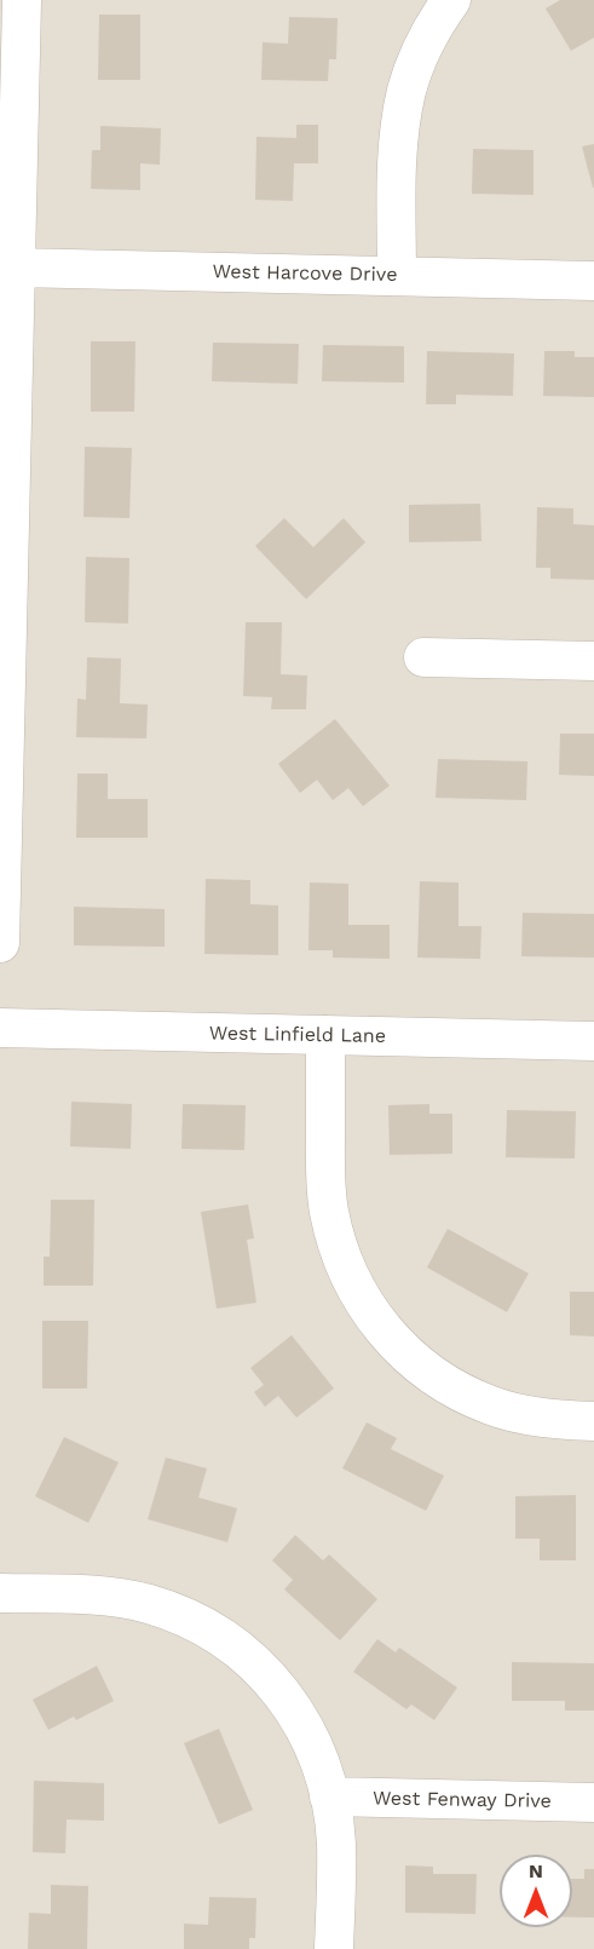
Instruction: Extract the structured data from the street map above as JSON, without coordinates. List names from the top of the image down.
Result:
{
  "streets": {
    "street": ["West Harcove Drive", "West Linfield Lane", "West Fenway Drive"]
  },
  "north": "top"
}
